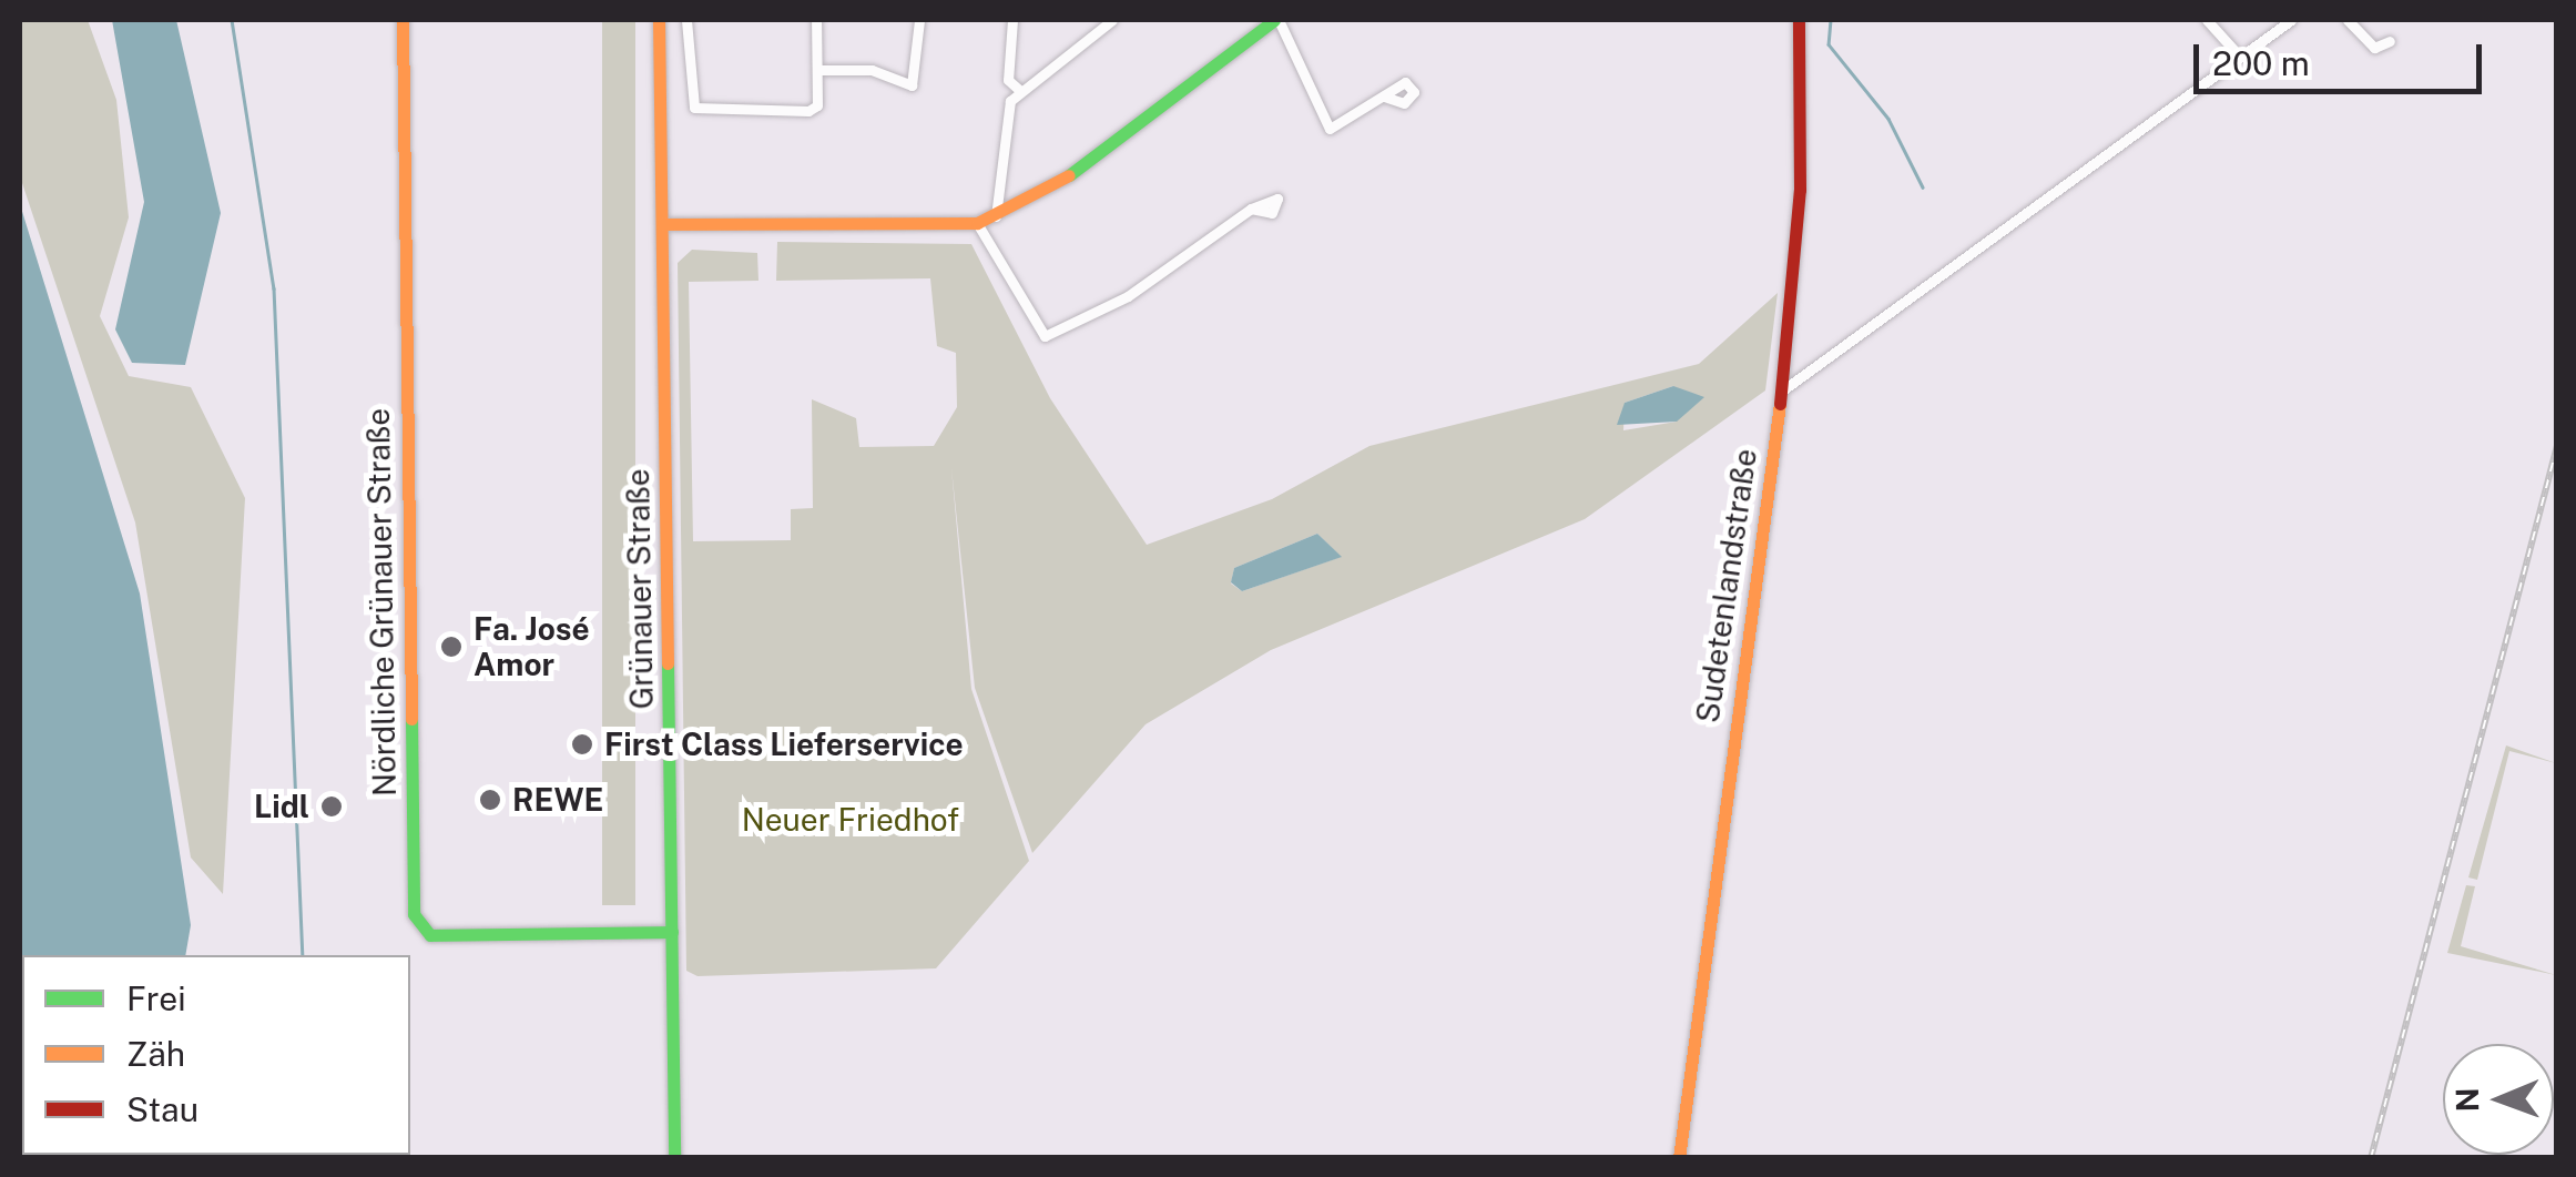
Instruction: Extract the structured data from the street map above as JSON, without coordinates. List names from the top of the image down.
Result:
{
  "streets": {
    "street": ["Sudetenlandstraße", "Grünauer Straße", "Nördliche Grünauer Straße"]
  },
  "crossings": [
    ["Grünauer Straße", "Nördliche Grünauer Straße"]
  ],
  "parks": ["Neuer Friedhof"],
  "places": [
    "Fa. José Amor",
    "First Class Lieferservice",
    "REWE",
    "Lidl"
  ],
  "legend": ["Frei", "Zäh", "Stau"],
  "scale_bar": "200 m",
  "north": "left"
}
